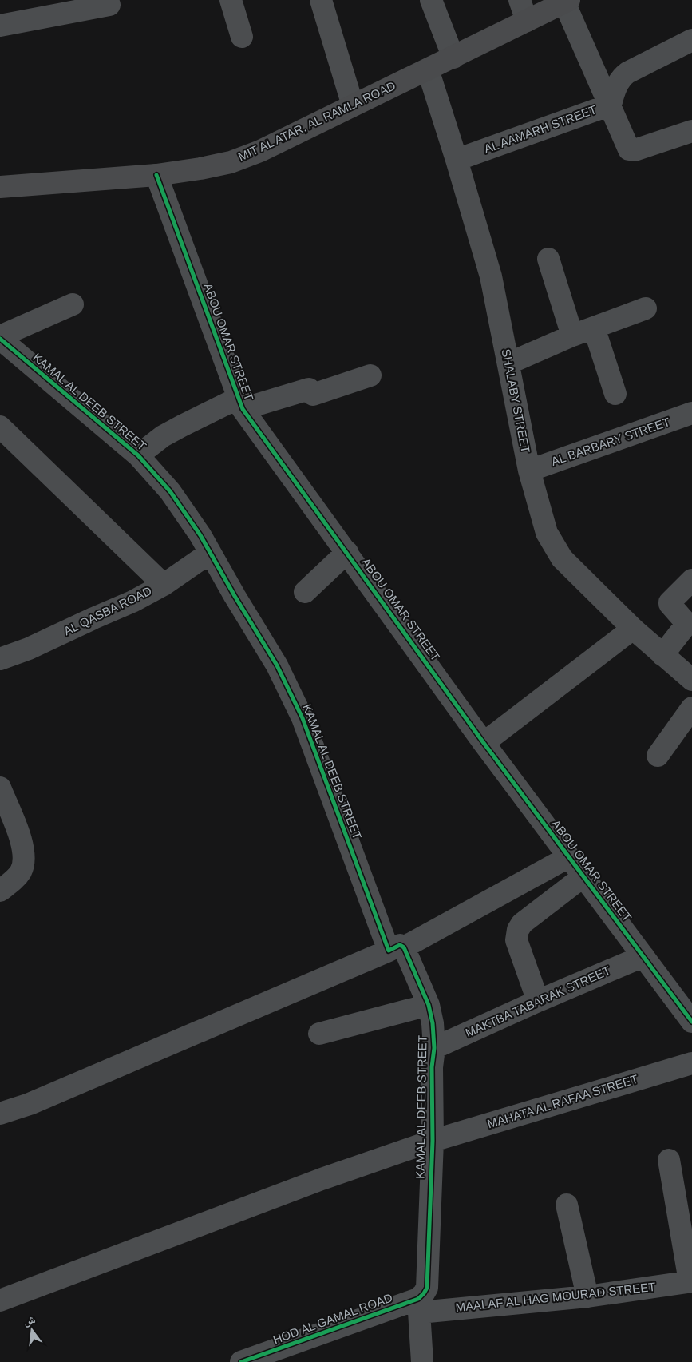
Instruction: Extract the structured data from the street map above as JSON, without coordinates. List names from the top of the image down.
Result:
{
  "streets": {
    "main road": ["MIT AL ATAR, AL RAMLA ROAD"],
    "street": [
      "AL AAMARH STREET",
      "ABOU OMAR STREET",
      "SHALABY STREET",
      "KAMAL AL DEEB STREET",
      "AL BARBARY STREET",
      "AL QASBA ROAD",
      "MAKTBA TABARAK STREET",
      "MAHATA AL RAFAA STREET",
      "MAALAF AL HAG MOURAD STREET",
      "HOD AL GAMAL ROAD"
    ]
  },
  "crossings": [
    ["MIT AL ATAR, AL RAMLA ROAD", "ABOU OMAR STREET"],
    ["MIT AL ATAR, AL RAMLA ROAD", "SHALABY STREET"],
    ["AL AAMARH STREET", "SHALABY STREET"],
    ["ABOU OMAR STREET", "MAKTBA TABARAK STREET"],
    ["SHALABY STREET", "AL BARBARY STREET"],
    ["KAMAL AL DEEB STREET", "AL QASBA ROAD"],
    ["KAMAL AL DEEB STREET", "MAKTBA TABARAK STREET"],
    ["KAMAL AL DEEB STREET", "MAHATA AL RAFAA STREET"],
    ["KAMAL AL DEEB STREET", "MAALAF AL HAG MOURAD STREET"],
    ["KAMAL AL DEEB STREET", "HOD AL GAMAL ROAD"],
    ["MAALAF AL HAG MOURAD STREET", "HOD AL GAMAL ROAD"]
  ],
  "north": "top"
}
